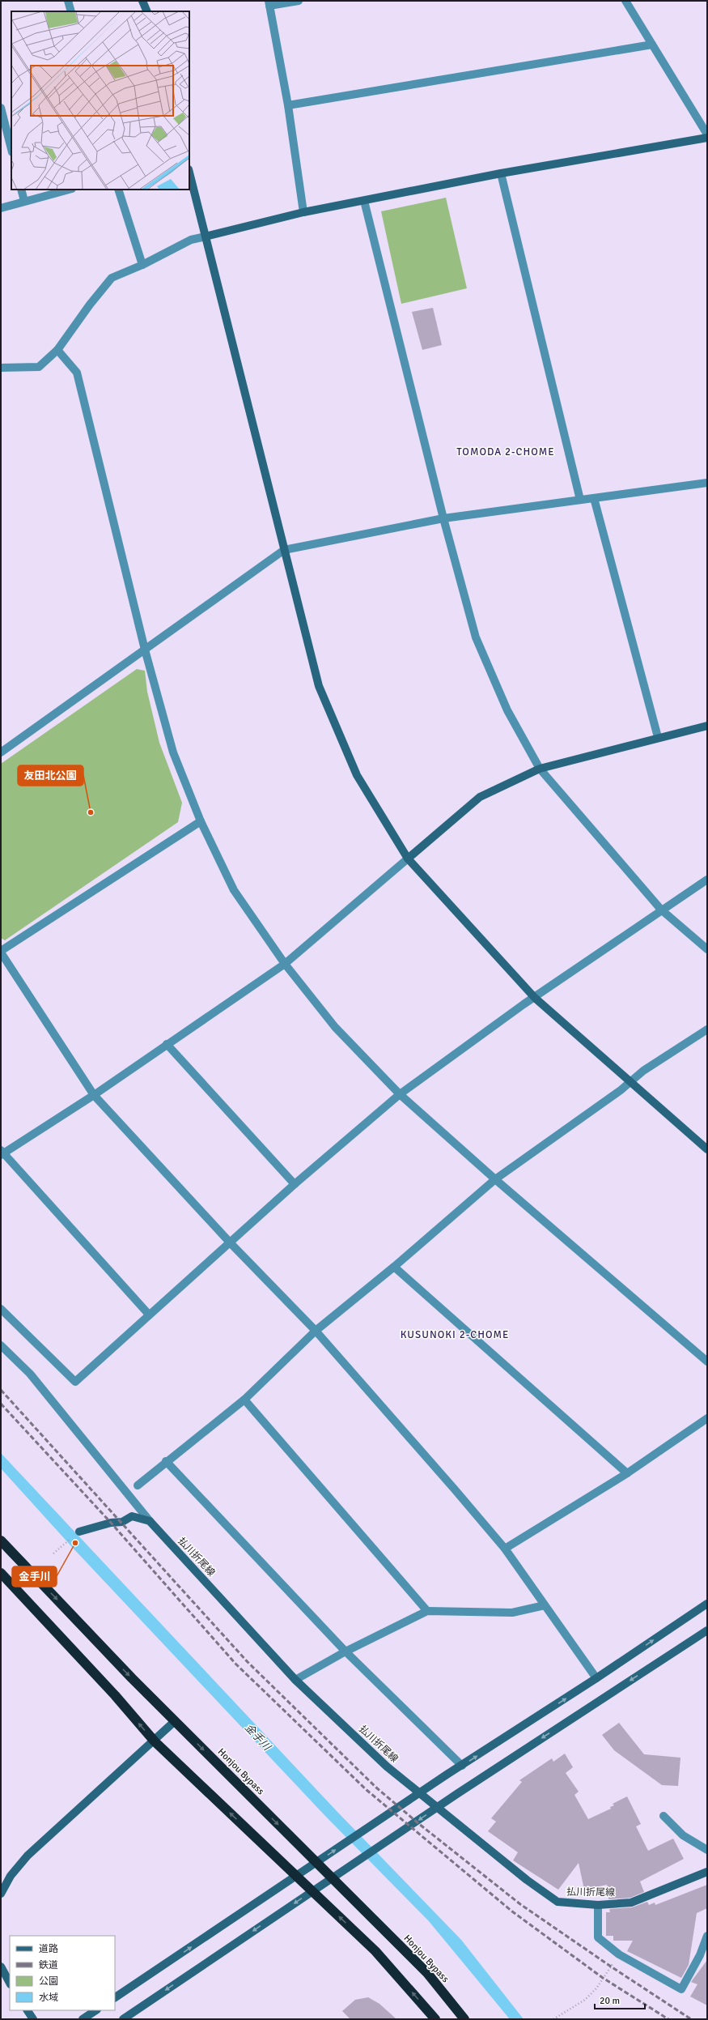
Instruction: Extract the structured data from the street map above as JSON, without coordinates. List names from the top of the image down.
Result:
{
  "streets": {
    "highway": ["Honjou Bypass"],
    "street": ["払川折尾線"]
  },
  "districts": ["TOMODA 2-CHOME", "KUSUNOKI 2-CHOME"],
  "water": ["金手川"],
  "places": ["友田北公園", "金手川"],
  "legend": [
    "道路",
    "鉄道",
    "公園",
    "水域"
  ],
  "scale_bar": "20 m"
}
